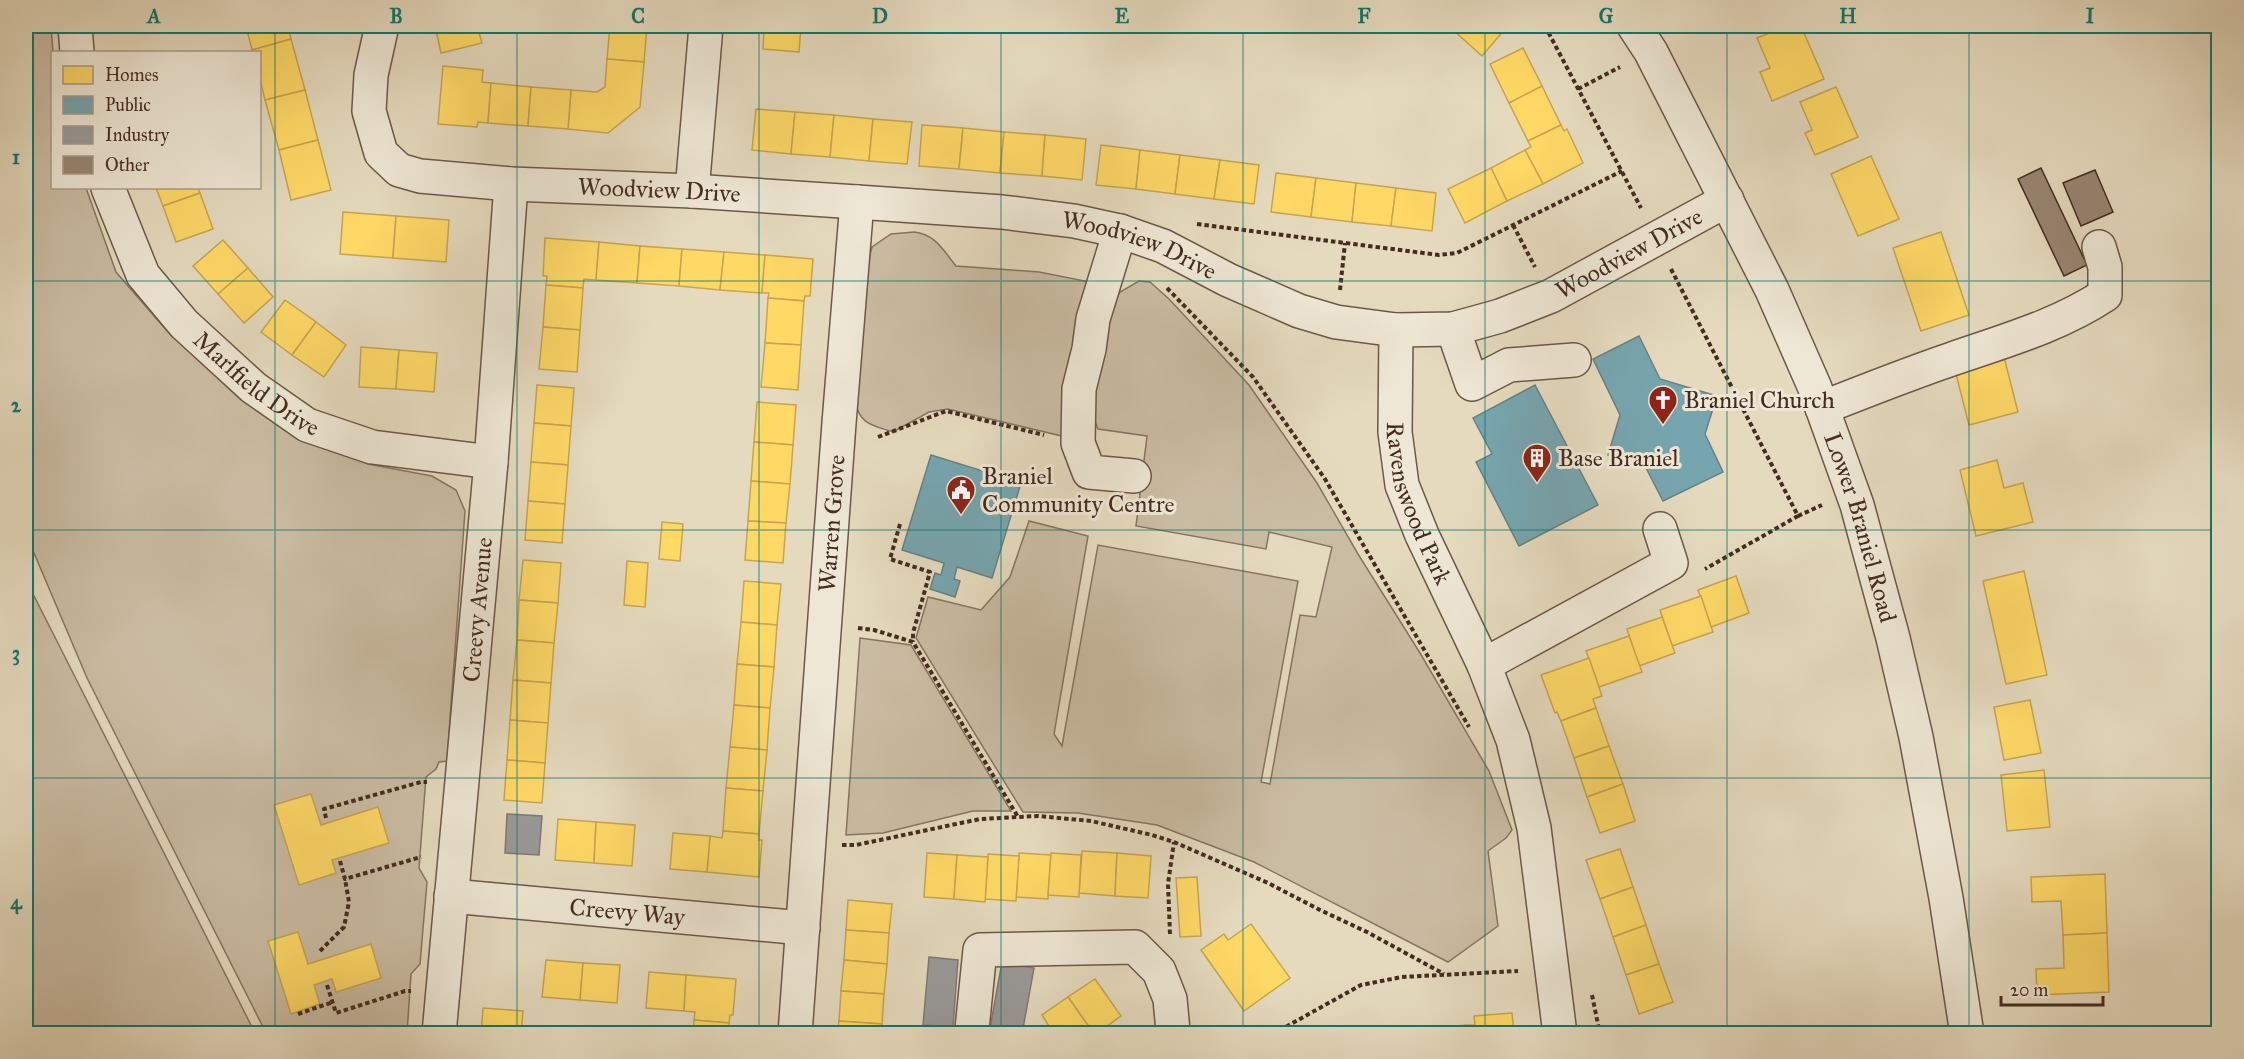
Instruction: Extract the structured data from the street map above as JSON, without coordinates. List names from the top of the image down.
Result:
{
  "streets": {
    "street": [
      "Woodview Drive",
      "Marlfield Drive",
      "Ravenswood Park",
      "Warren Grove",
      "Lower Braniel Road",
      "Creevy Avenue",
      "Creevy Way"
    ]
  },
  "crossings": [
    ["Woodview Drive", "Ravenswood Park"],
    ["Woodview Drive", "Warren Grove"],
    ["Woodview Drive", "Lower Braniel Road"],
    ["Woodview Drive", "Creevy Avenue"],
    ["Marlfield Drive", "Creevy Avenue"],
    ["Warren Grove", "Creevy Way"],
    ["Creevy Avenue", "Creevy Way"]
  ],
  "places": {
    "church": ["Braniel Church"],
    "building": ["Base Braniel"],
    "public building": ["Braniel Community Centre"]
  },
  "legend": [
    "Homes",
    "Public",
    "Industry",
    "Other"
  ],
  "scale_bar": "20 m",
  "grid": {
    "columns": [
      "A",
      "B",
      "C",
      "D",
      "E",
      "F",
      "G",
      "H",
      "I"
    ],
    "rows": [
      "1",
      "2",
      "3",
      "4"
    ]
  }
}
